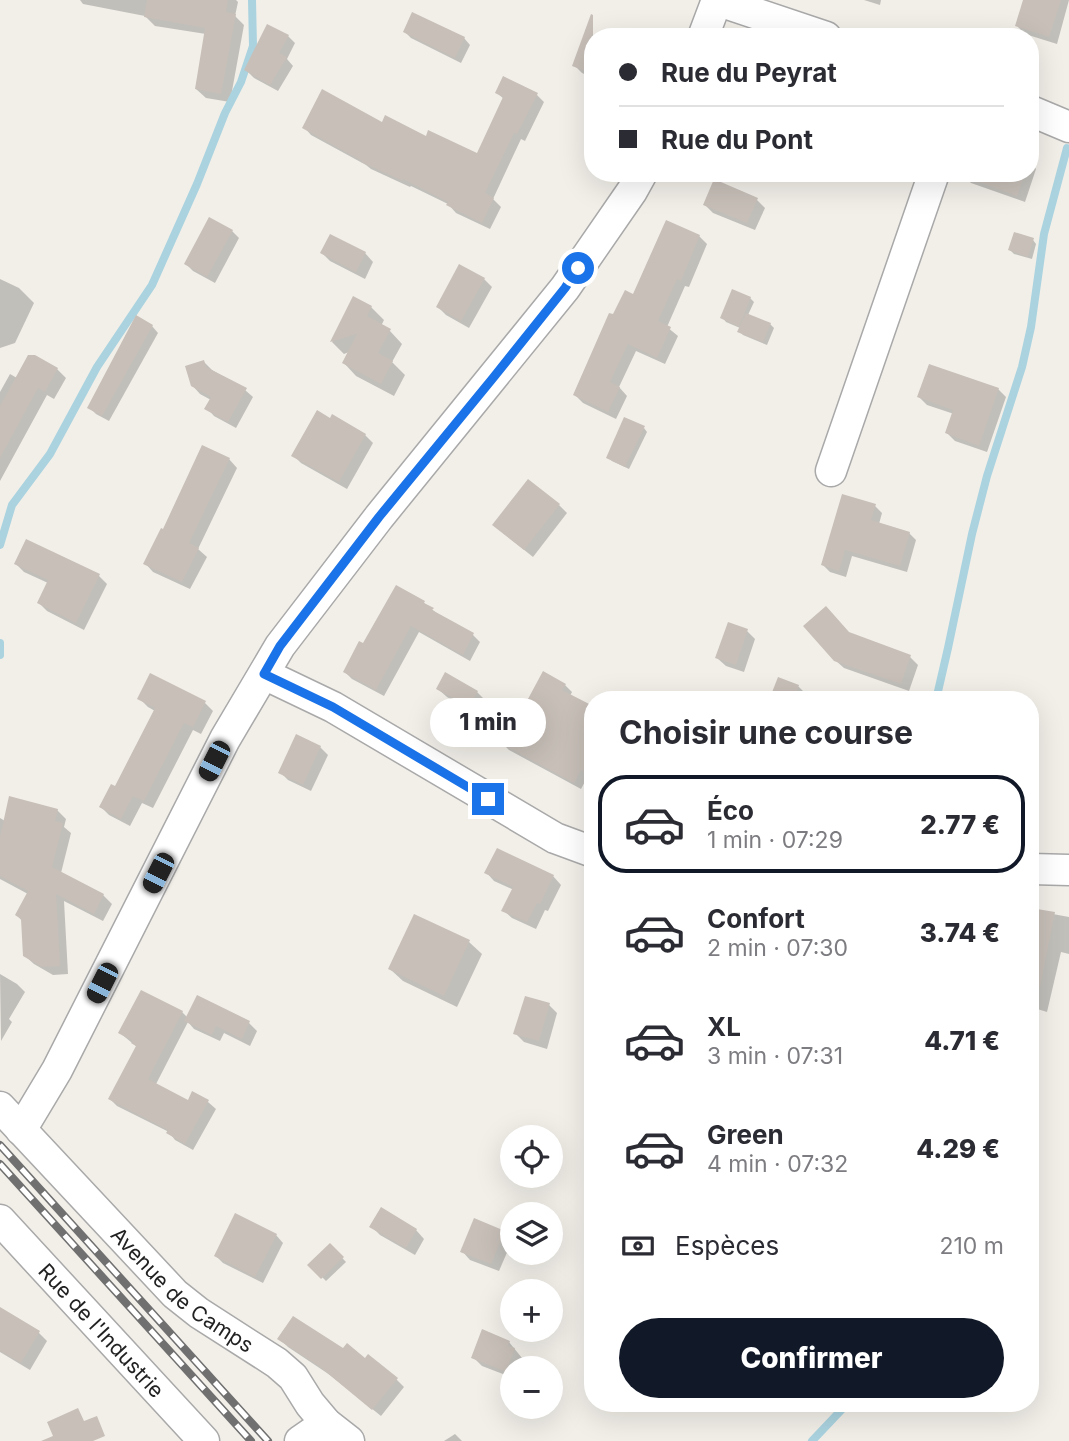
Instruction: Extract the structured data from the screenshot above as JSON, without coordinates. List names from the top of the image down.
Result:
{
  "streets": {
    "street": ["Avenue de Camps", "Rue de l'Industrie"]
  },
  "page": {
    "banner": ["Rue du Peyrat", "Rue du Pont"],
    "heading": "Choisir une course",
    "bubble": "1 min",
    "list": [
      {
        "name": "Éco",
        "note": "1 min · 07:29",
        "value": "2.77 €"
      },
      {
        "name": "Confort",
        "note": "2 min · 07:30",
        "value": "3.74 €"
      },
      {
        "name": "XL",
        "note": "3 min · 07:31",
        "value": "4.71 €"
      },
      {
        "name": "Green",
        "note": "4 min · 07:32",
        "value": "4.29 €"
      }
    ],
    "map_buttons": ["+", "−"],
    "pay": ["Espèces", "210 m"],
    "buttons": "Confirmer"
  }
}
